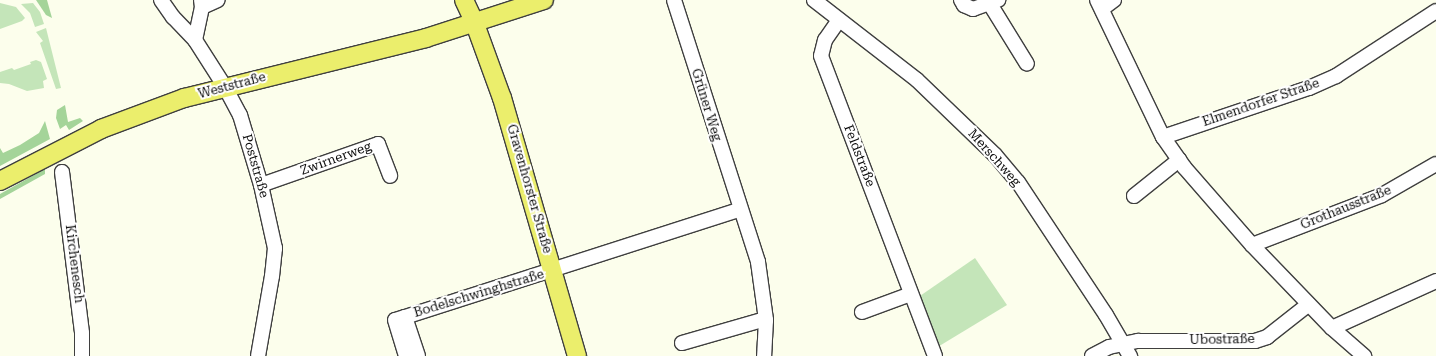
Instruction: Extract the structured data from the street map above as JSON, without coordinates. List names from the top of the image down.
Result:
{
  "streets": {
    "main road": ["Weststraße", "Gravenhorster Straße"],
    "street": [
      "Elmendorfer Straße",
      "Grüner Weg",
      "Feldstraße",
      "Merschweg",
      "Zwirnerweg",
      "Poststraße",
      "Grothausstraße",
      "Kirchenesch",
      "Bodelschwinghstraße",
      "Ubostraße"
    ]
  },
  "crossings": [
    ["Weststraße", "Poststraße"],
    ["Weststraße", "Gravenhorster Straße"],
    ["Feldstraße", "Merschweg"],
    ["Merschweg", "Ubostraße"],
    ["Zwirnerweg", "Poststraße"],
    ["Gravenhorster Straße", "Bodelschwinghstraße"]
  ]
}
